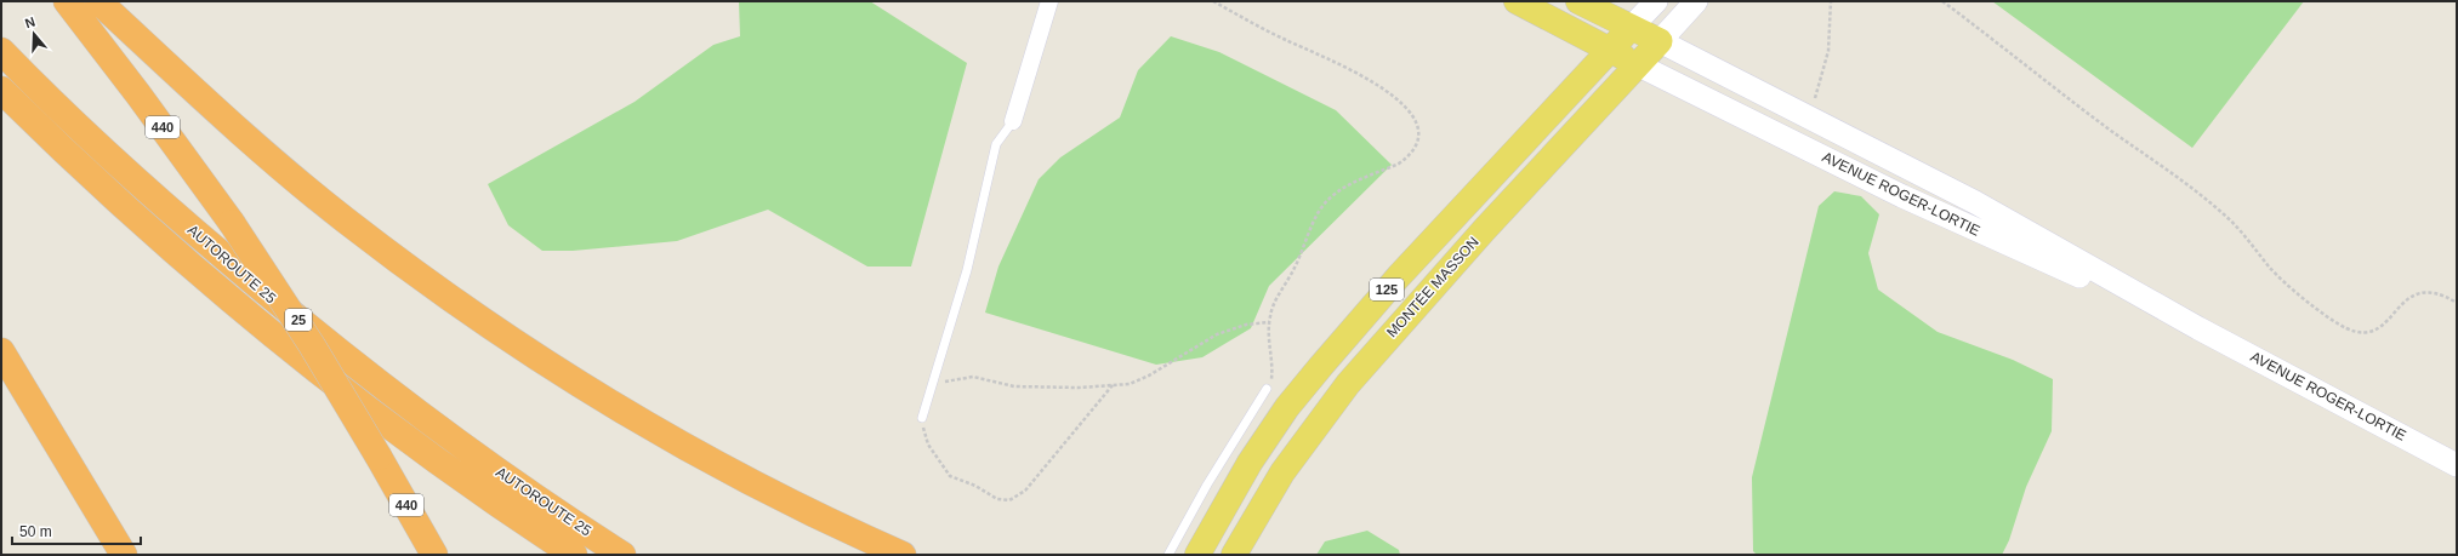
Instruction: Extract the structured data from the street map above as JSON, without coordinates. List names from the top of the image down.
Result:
{
  "streets": {
    "highway": ["440", "AUTOROUTE 25", "25"],
    "main road": ["AVENUE ROGER-LORTIE", "MONTÉE MASSON", "125"]
  },
  "crossings": [
    ["AVENUE ROGER-LORTIE", "MONTÉE MASSON"],
    ["AVENUE ROGER-LORTIE", "125"]
  ],
  "scale_bar": "50 m",
  "north": "top"
}
